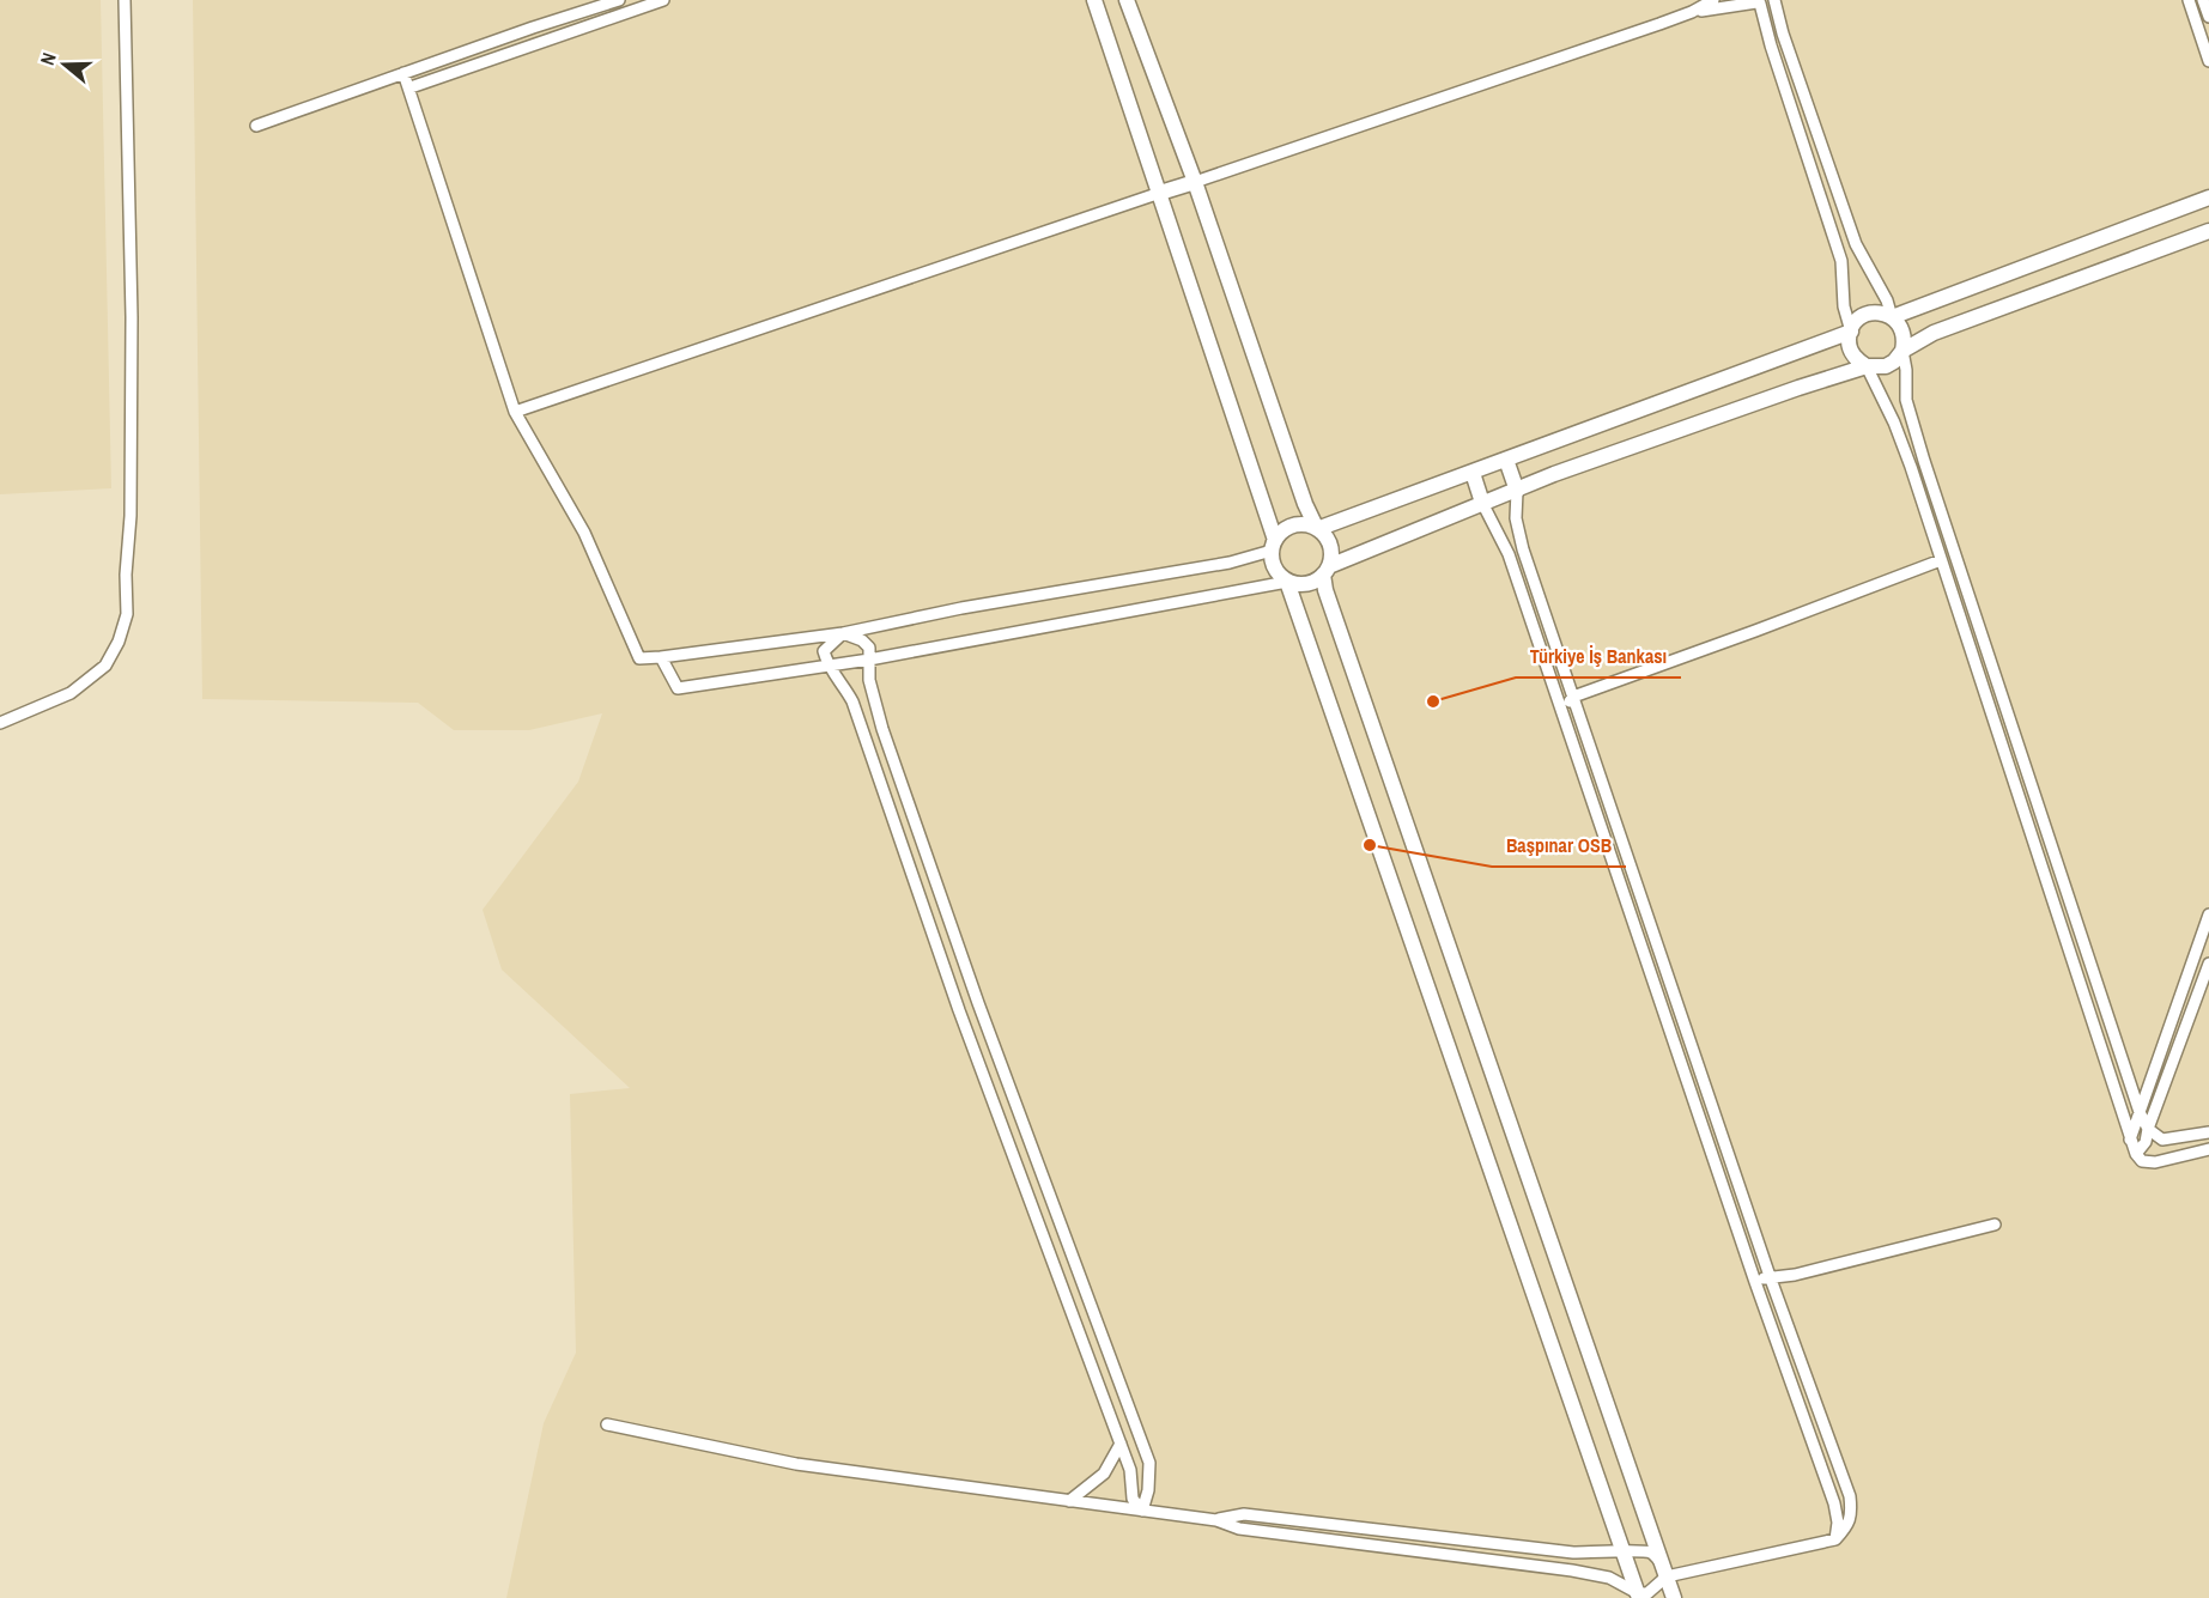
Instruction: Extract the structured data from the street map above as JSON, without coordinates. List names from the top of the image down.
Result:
{
  "places": ["Türkiye İş Bankası", "Başpınar OSB"],
  "north": "left"
}
